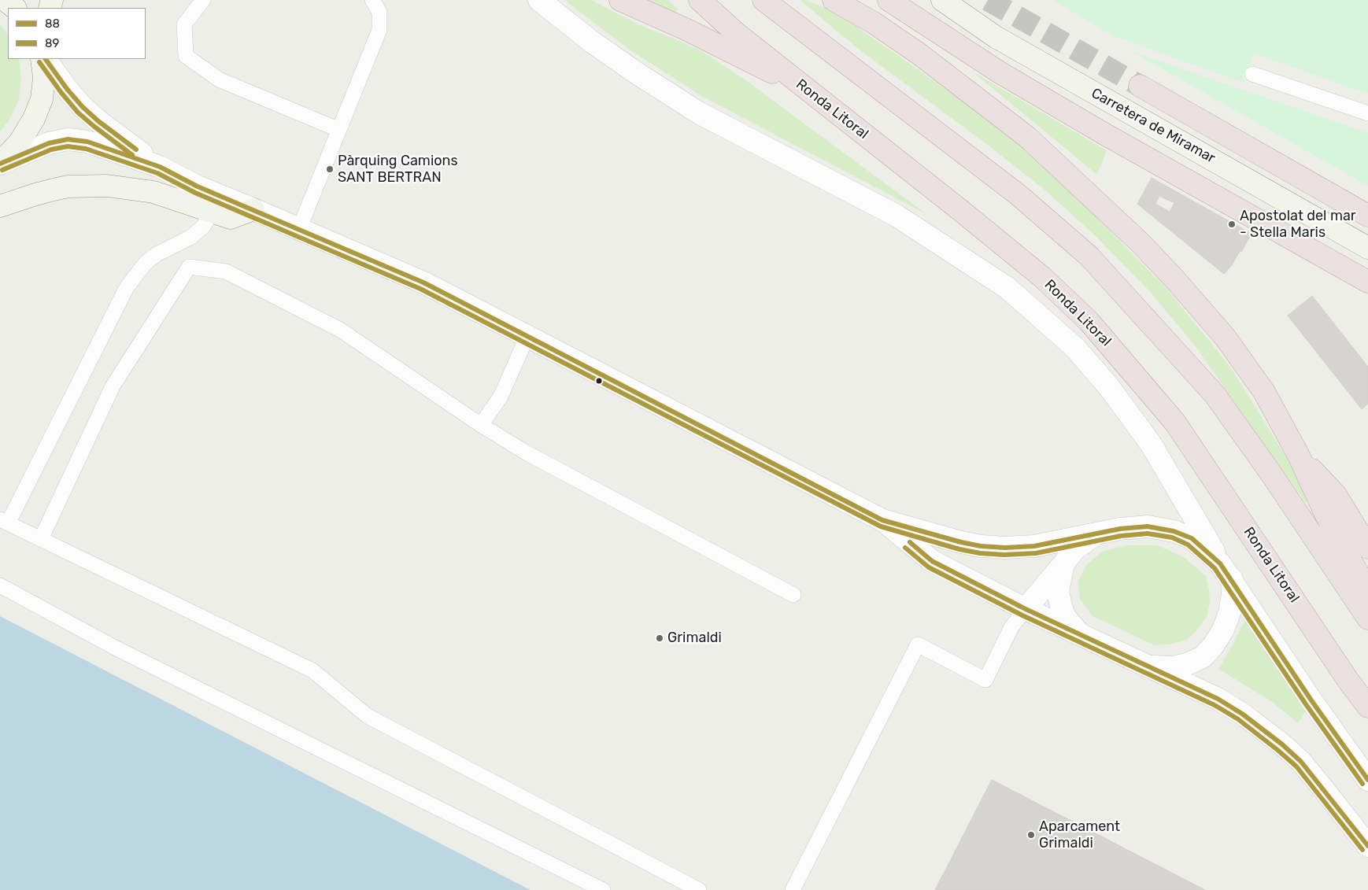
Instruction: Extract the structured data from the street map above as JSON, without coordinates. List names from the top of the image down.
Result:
{
  "streets": {
    "highway": ["Ronda Litoral"],
    "street": ["Carretera de Miramar"]
  },
  "places": [
    "Pàrquing Camions SANT BERTRAN",
    "Apostolat del mar - Stella Maris",
    "Grimaldi",
    "Aparcament Grimaldi"
  ],
  "lines": ["transit line 88", "transit line 89"],
  "legend": ["88", "89"]
}
